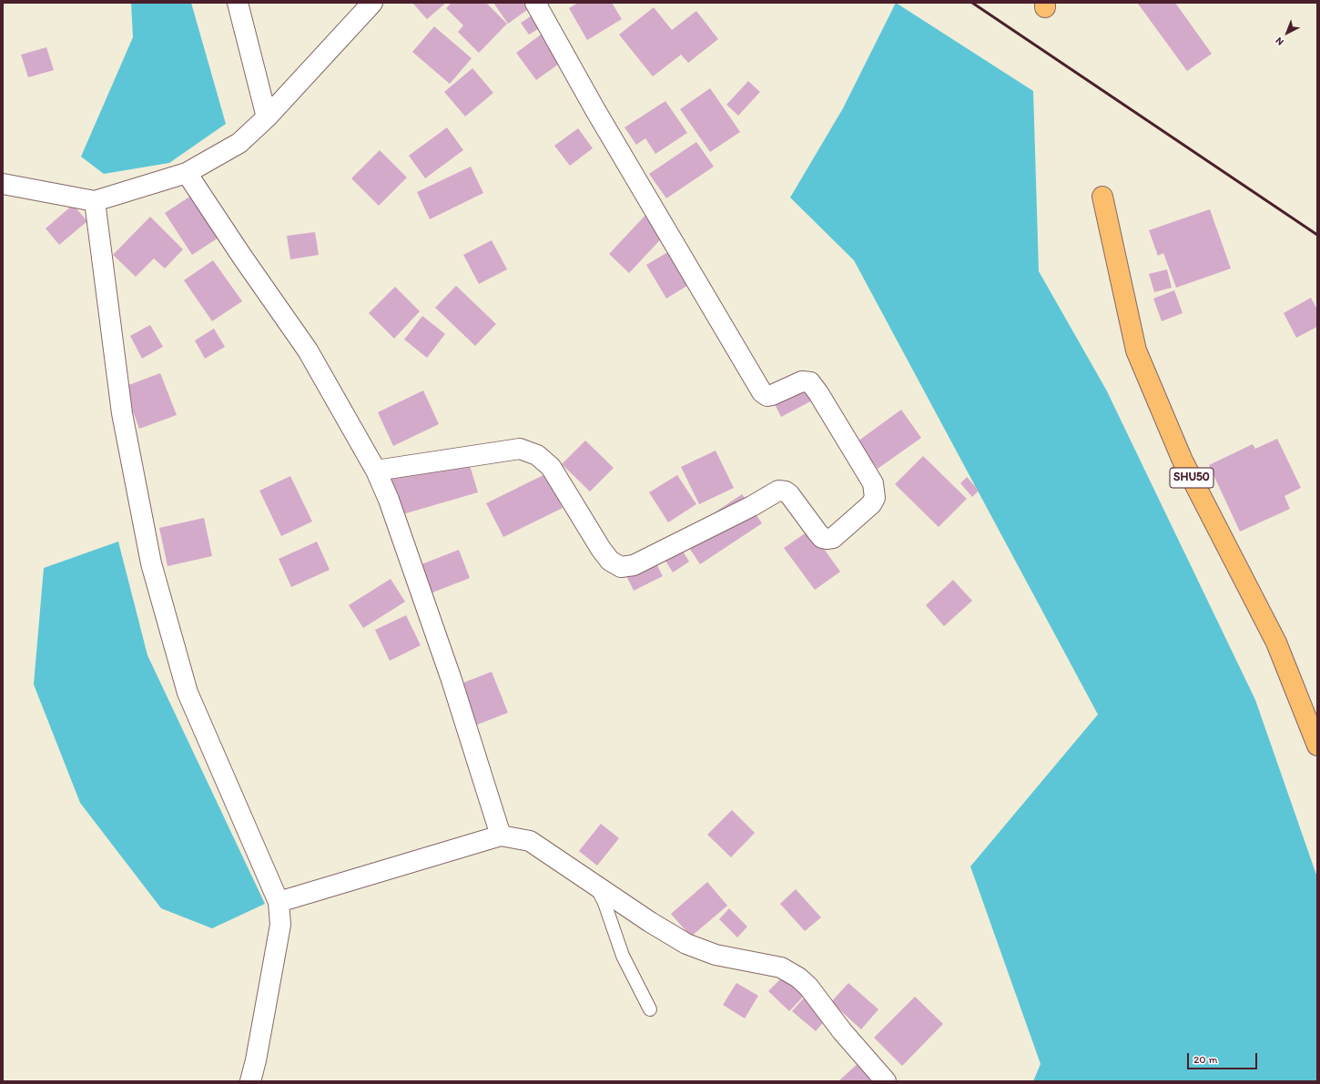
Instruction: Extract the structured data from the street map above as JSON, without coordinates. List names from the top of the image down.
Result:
{
  "streets": {
    "main road": ["SHU50"]
  },
  "scale_bar": "20 m",
  "north": "bottom left"
}
